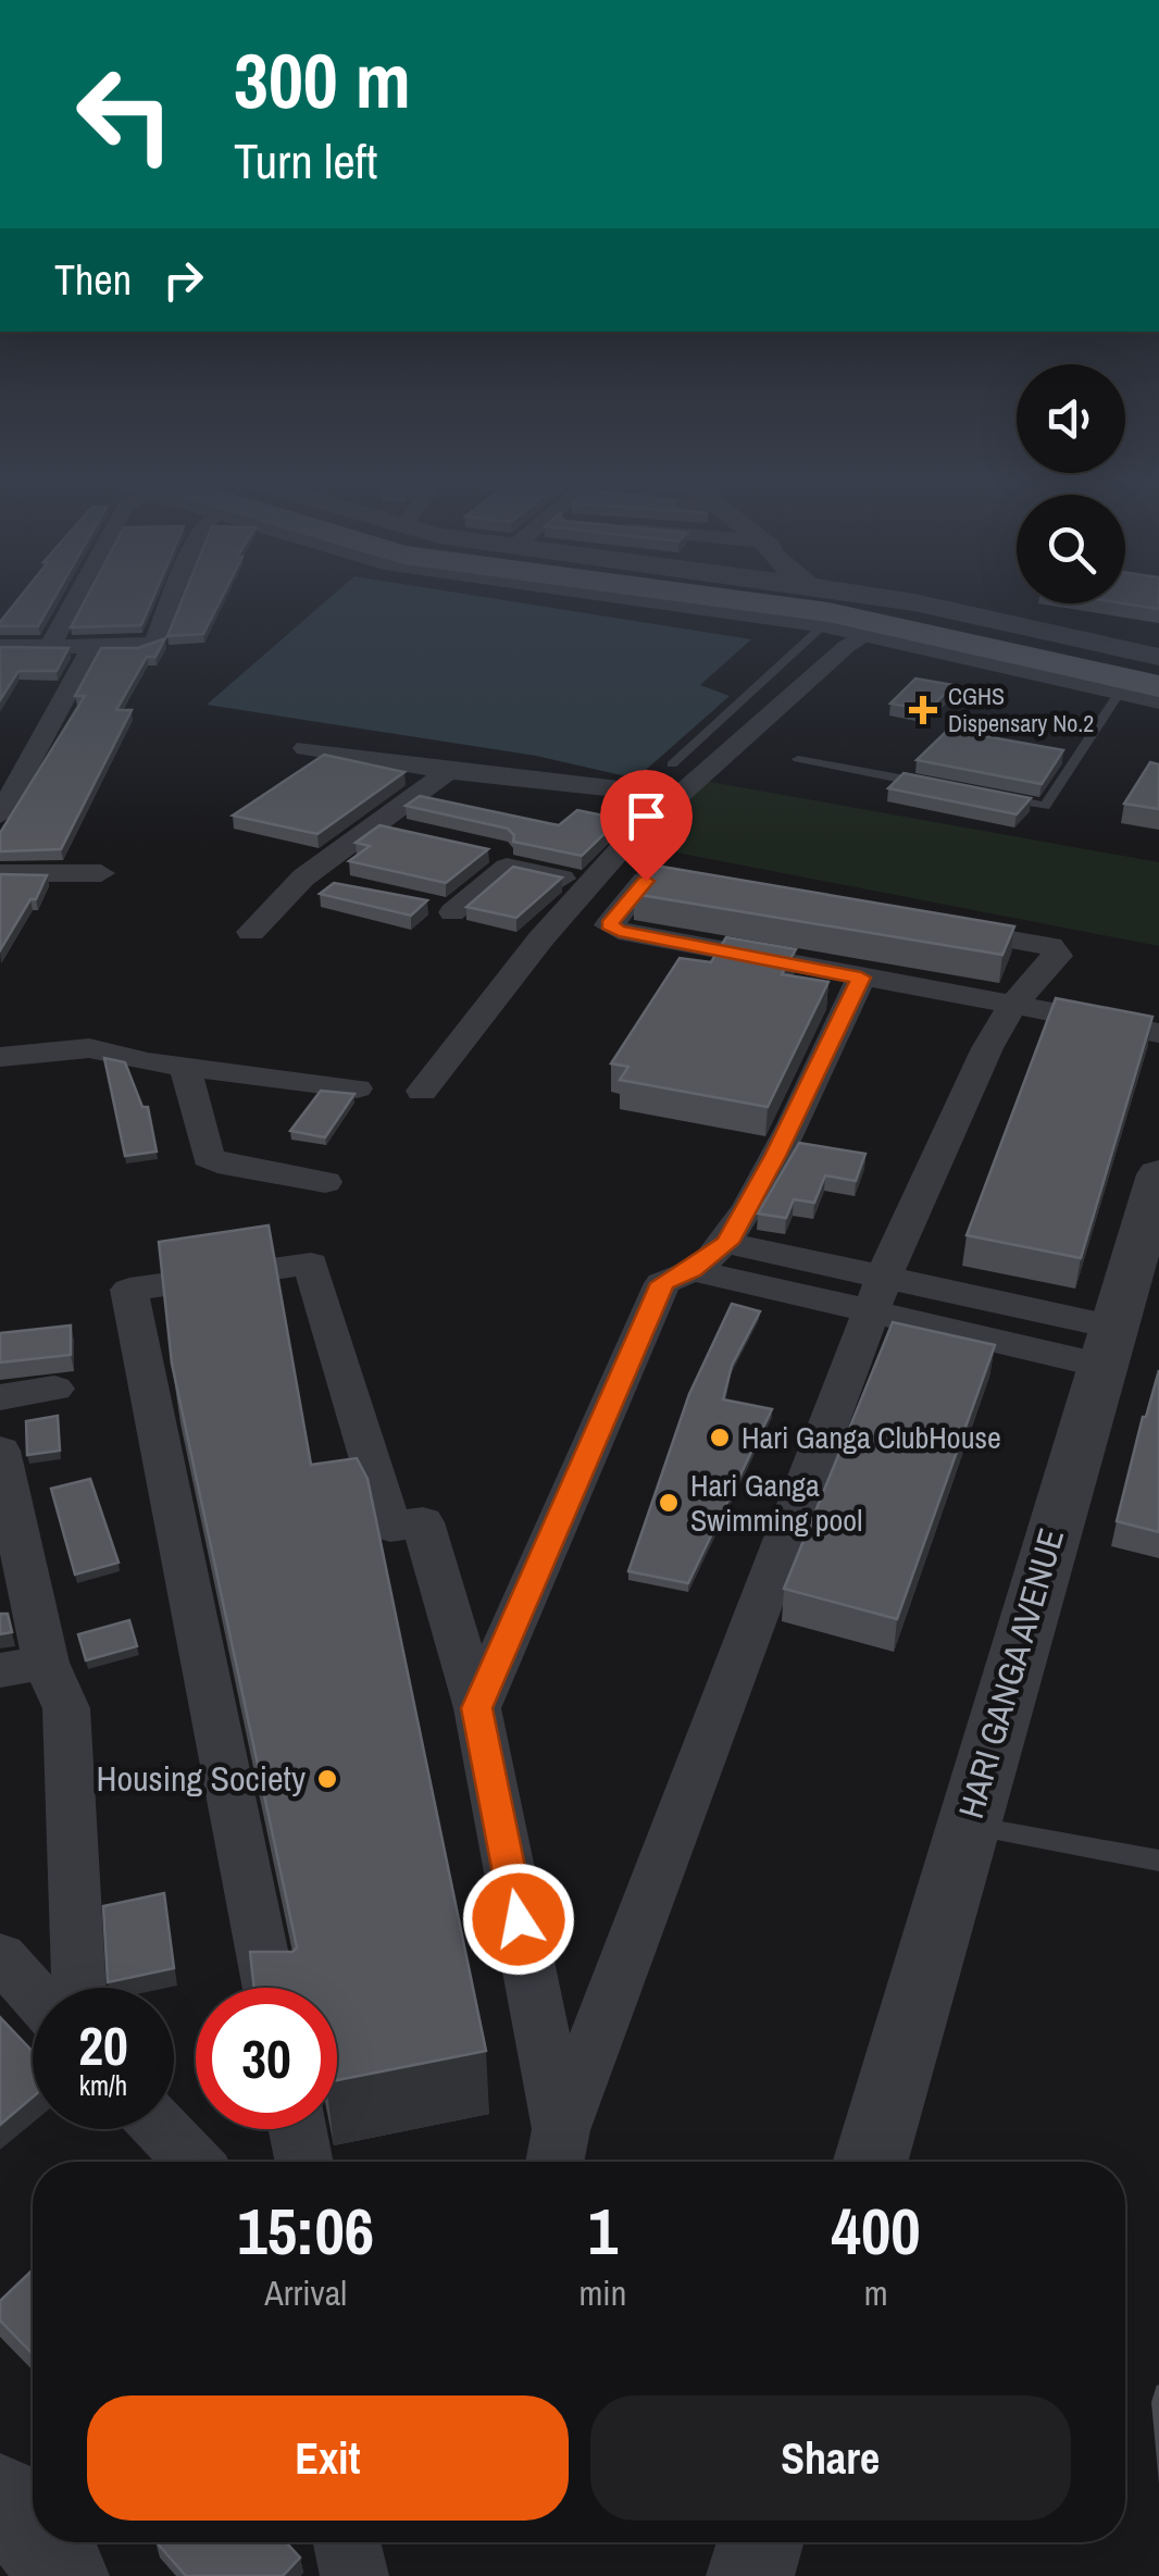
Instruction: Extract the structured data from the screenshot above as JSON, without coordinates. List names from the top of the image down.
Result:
{
  "streets": {
    "street": ["HARI GANGA AVENUE"]
  },
  "places": {
    "health": ["CGHS Dispensary No.2"],
    "other": ["Hari Ganga ClubHouse", "Hari Ganga Swimming pool", "Housing Society"]
  },
  "page": {
    "turn": ["300 m", "Turn left"],
    "then": "Then",
    "speed": "20 km/h",
    "limit": "30",
    "eta": [
      "15:06",
      "Arrival",
      "1",
      "min",
      "400",
      "m"
    ],
    "buttons": ["Exit", "Share"]
  }
}
